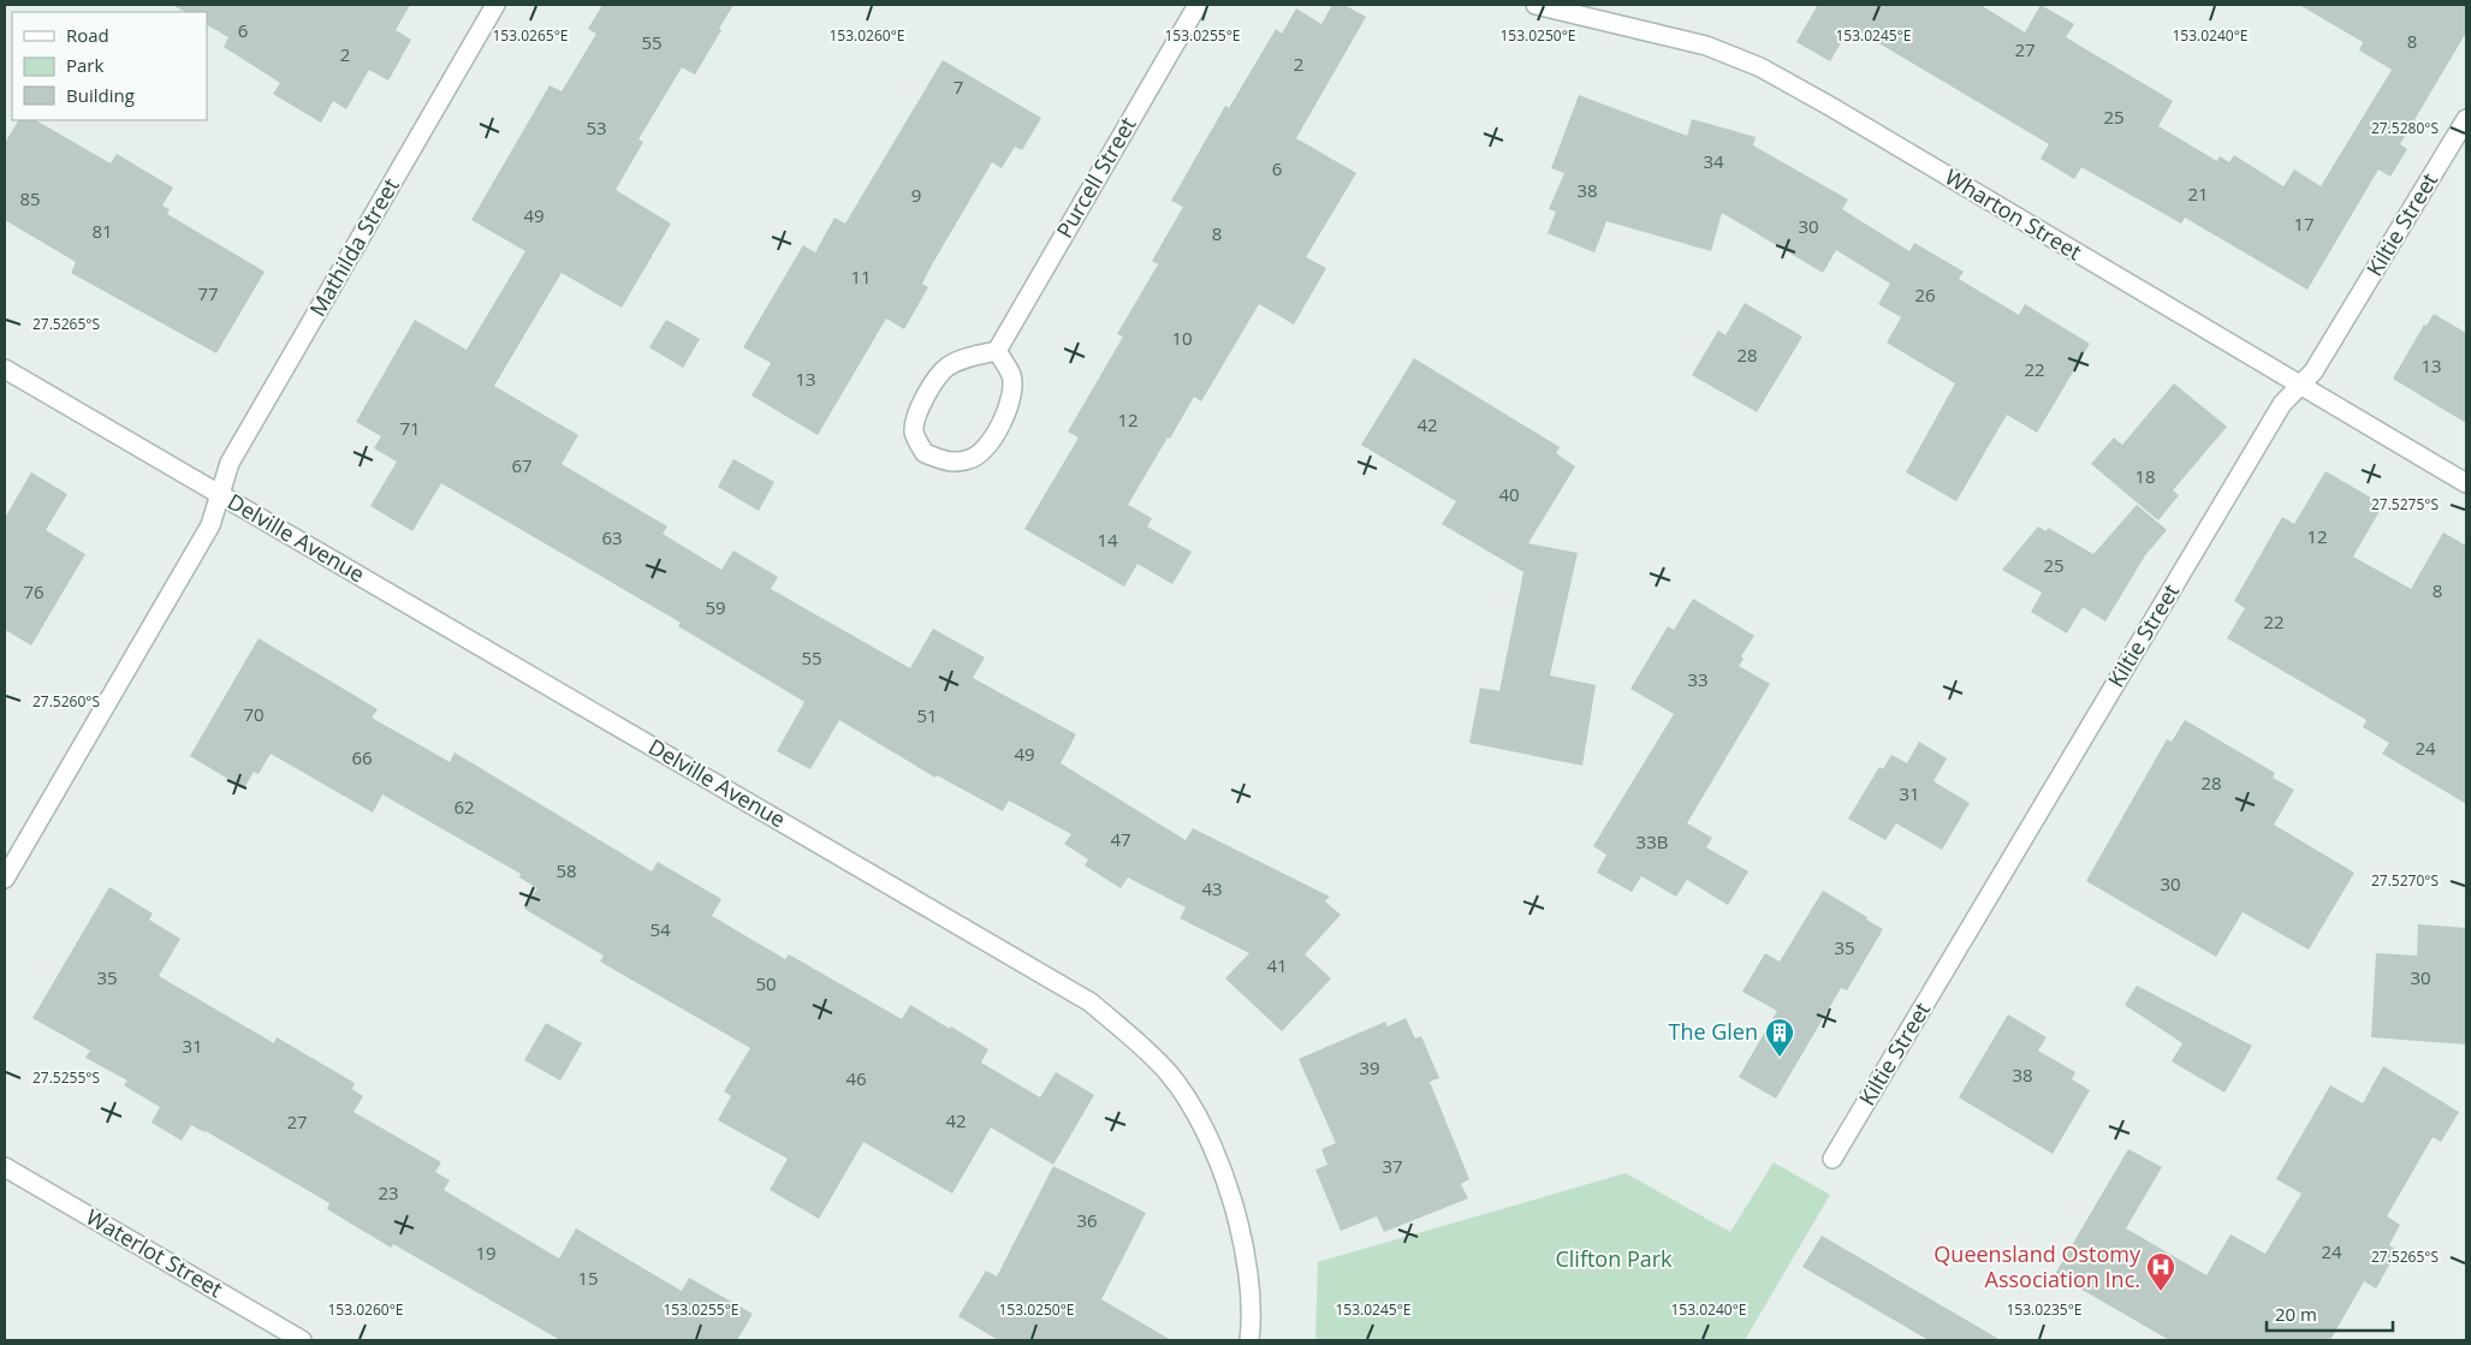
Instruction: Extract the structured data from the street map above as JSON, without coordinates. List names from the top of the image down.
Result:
{
  "streets": {
    "street": [
      "Purcell Street",
      "Wharton Street",
      "Kiltie Street",
      "Mathilda Street",
      "Delville Avenue",
      "Waterlot Street"
    ]
  },
  "crossings": [
    ["Wharton Street", "Kiltie Street"],
    ["Mathilda Street", "Delville Avenue"]
  ],
  "parks": ["Clifton Park"],
  "places": {
    "building": ["The Glen"],
    "hospital": ["Queensland Ostomy Association Inc."]
  },
  "house_numbers": [
    "6",
    "8",
    "55",
    "27",
    "2",
    "2",
    "7",
    "25",
    "53",
    "34",
    "6",
    "38",
    "21",
    "9",
    "85",
    "49",
    "17",
    "30",
    "81",
    "8",
    "11",
    "77",
    "26",
    "10",
    "28",
    "13",
    "22",
    "13",
    "12",
    "42",
    "71",
    "67",
    "18",
    "40",
    "12",
    "63",
    "14",
    "25",
    "8",
    "76",
    "59",
    "22",
    "55",
    "33",
    "70",
    "51",
    "24",
    "49",
    "66",
    "28",
    "31",
    "62",
    "47",
    "33B",
    "58",
    "30",
    "43",
    "54",
    "35",
    "41",
    "35",
    "30",
    "50",
    "31",
    "39",
    "38",
    "46",
    "42",
    "27",
    "37",
    "23",
    "36",
    "24",
    "19",
    "15"
  ],
  "legend": ["Road", "Park", "Building"],
  "scale_bar": "20 m",
  "coordinates": [
    "153.0265°E",
    "153.0255°E",
    "153.0250°E",
    "153.0245°E",
    "153.0240°E",
    "153.0260°E",
    "27.5280°S",
    "27.5265°S",
    "27.5275°S",
    "27.5260°S",
    "27.5270°S",
    "27.5255°S",
    "153.0235°E"
  ]
}
